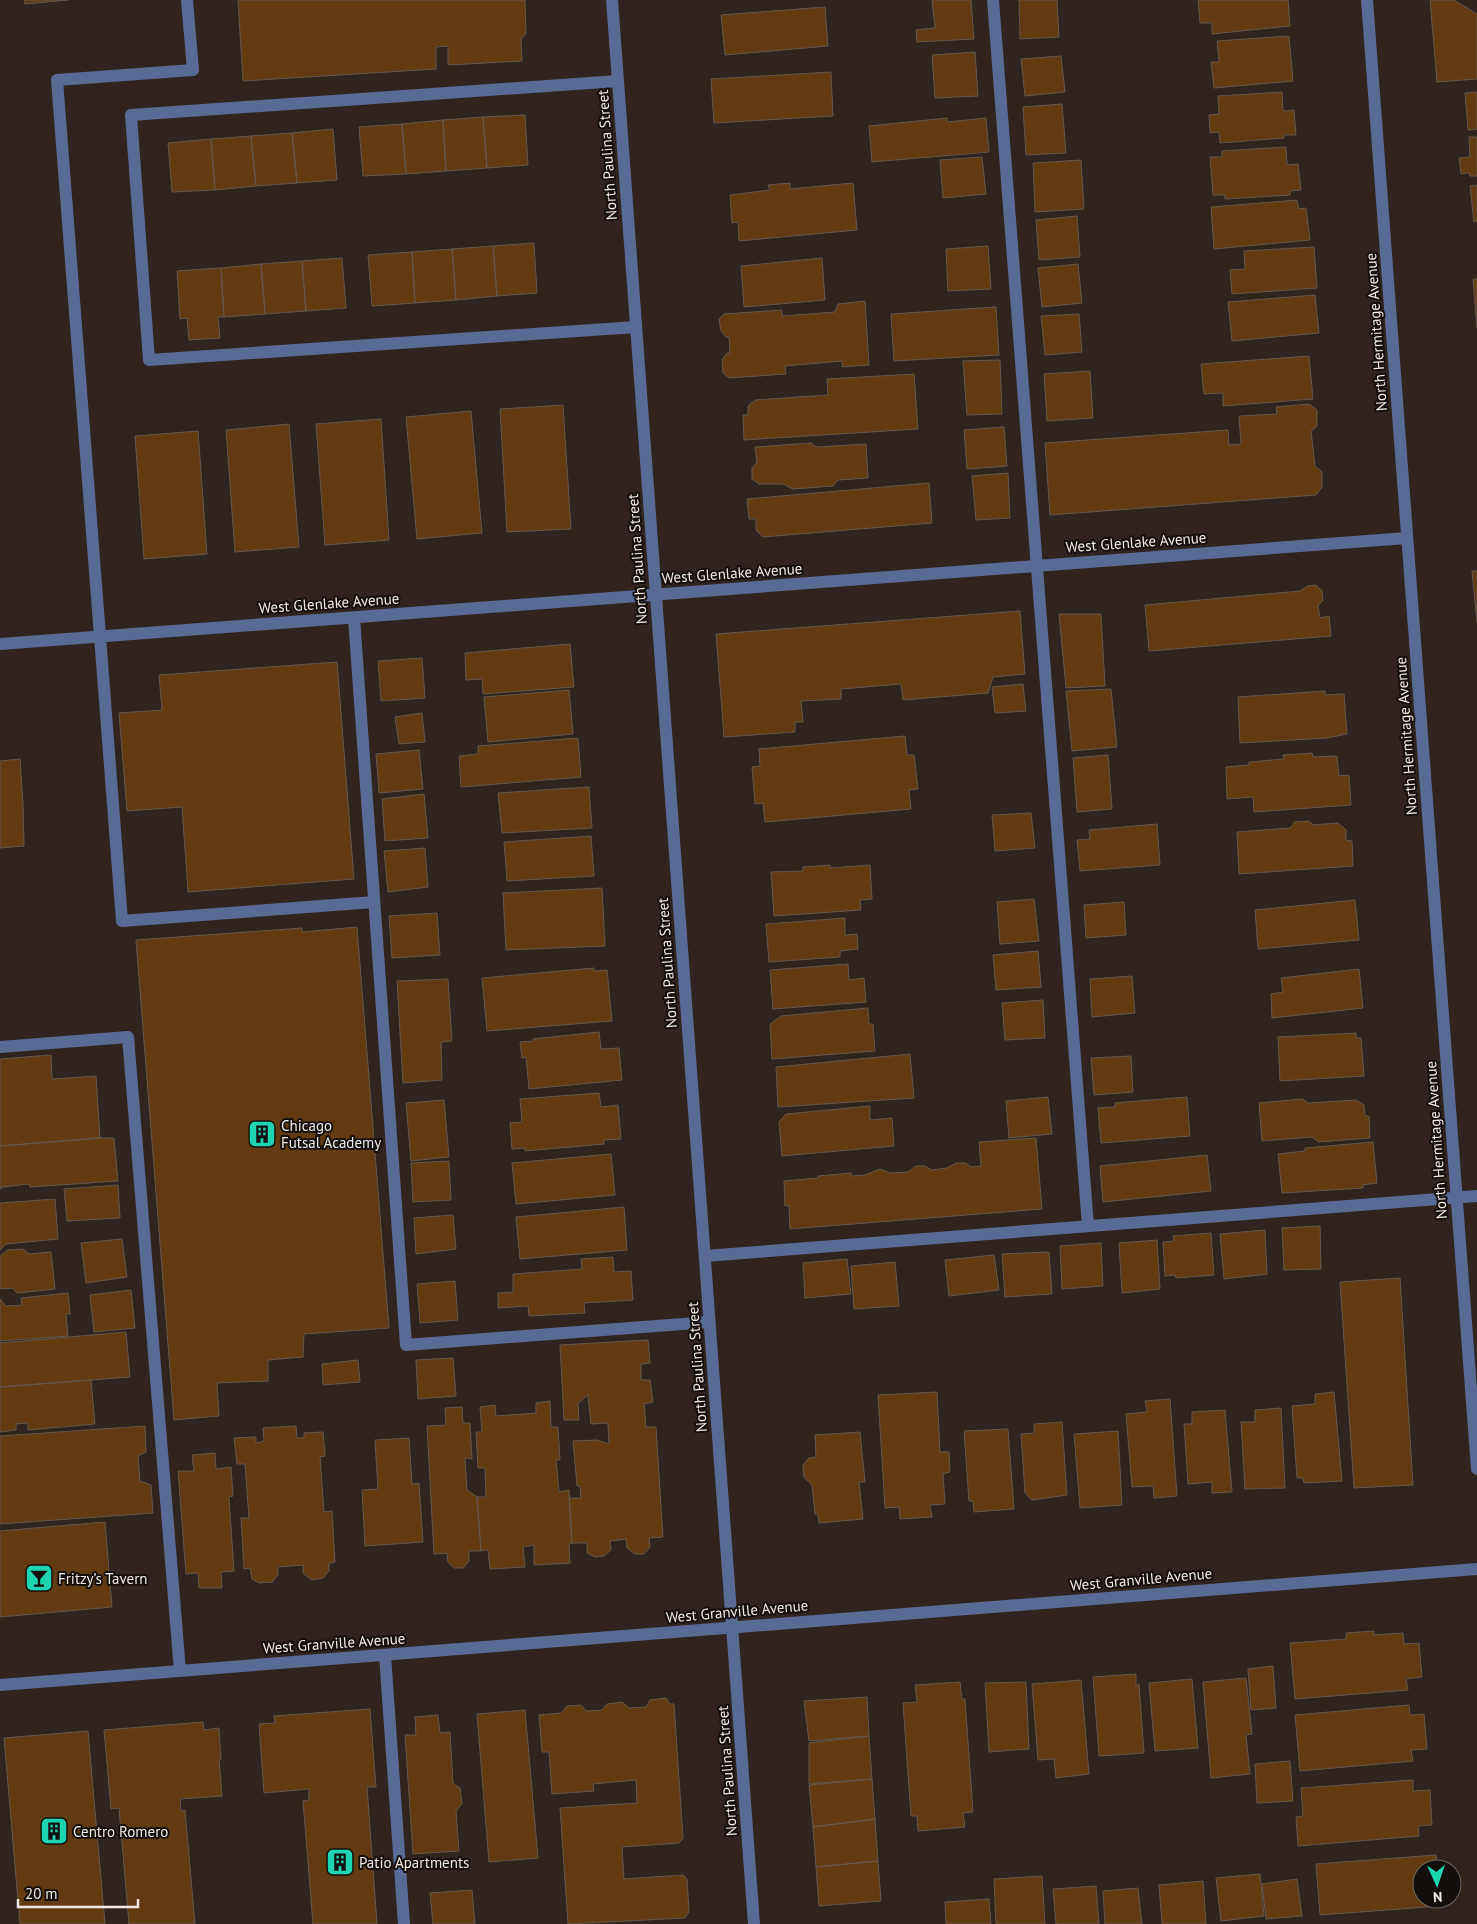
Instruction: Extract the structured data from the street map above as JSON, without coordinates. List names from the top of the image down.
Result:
{
  "streets": {
    "street": [
      "North Paulina Street",
      "North Hermitage Avenue",
      "West Glenlake Avenue",
      "West Granville Avenue"
    ]
  },
  "crossings": [
    ["North Paulina Street", "West Glenlake Avenue"],
    ["North Paulina Street", "West Granville Avenue"],
    ["North Hermitage Avenue", "West Glenlake Avenue"]
  ],
  "places": {
    "building": ["Chicago Futsal Academy", "Centro Romero", "Patio Apartments"],
    "bar": ["Fritzy’s Tavern"]
  },
  "scale_bar": "20 m",
  "north": "bottom"
}
